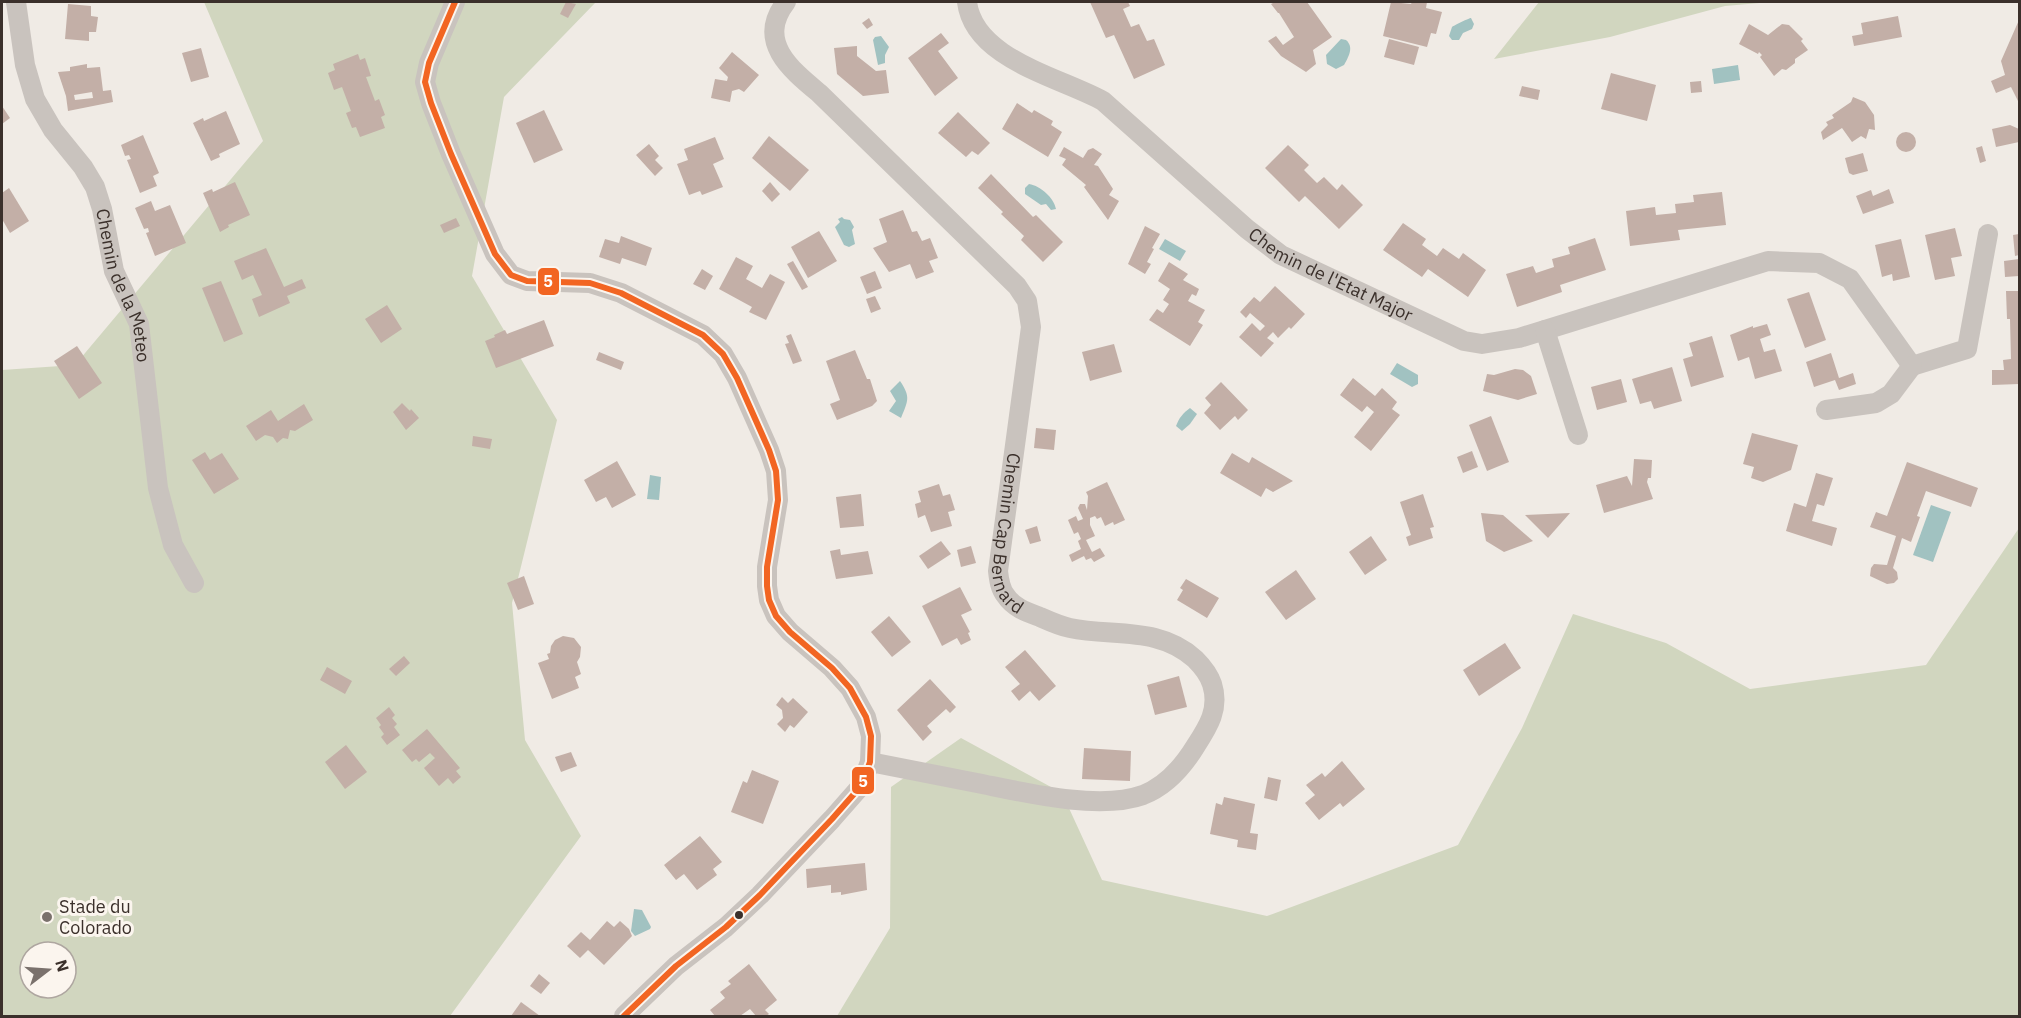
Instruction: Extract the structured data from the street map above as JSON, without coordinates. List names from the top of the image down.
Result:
{
  "streets": {
    "street": ["Chemin de l'Etat Major", "Chemin de la Meteo", "Chemin Cap Bernard"]
  },
  "places": ["Stade du Colorado"],
  "lines": ["transit line 5"],
  "north": "right"
}
